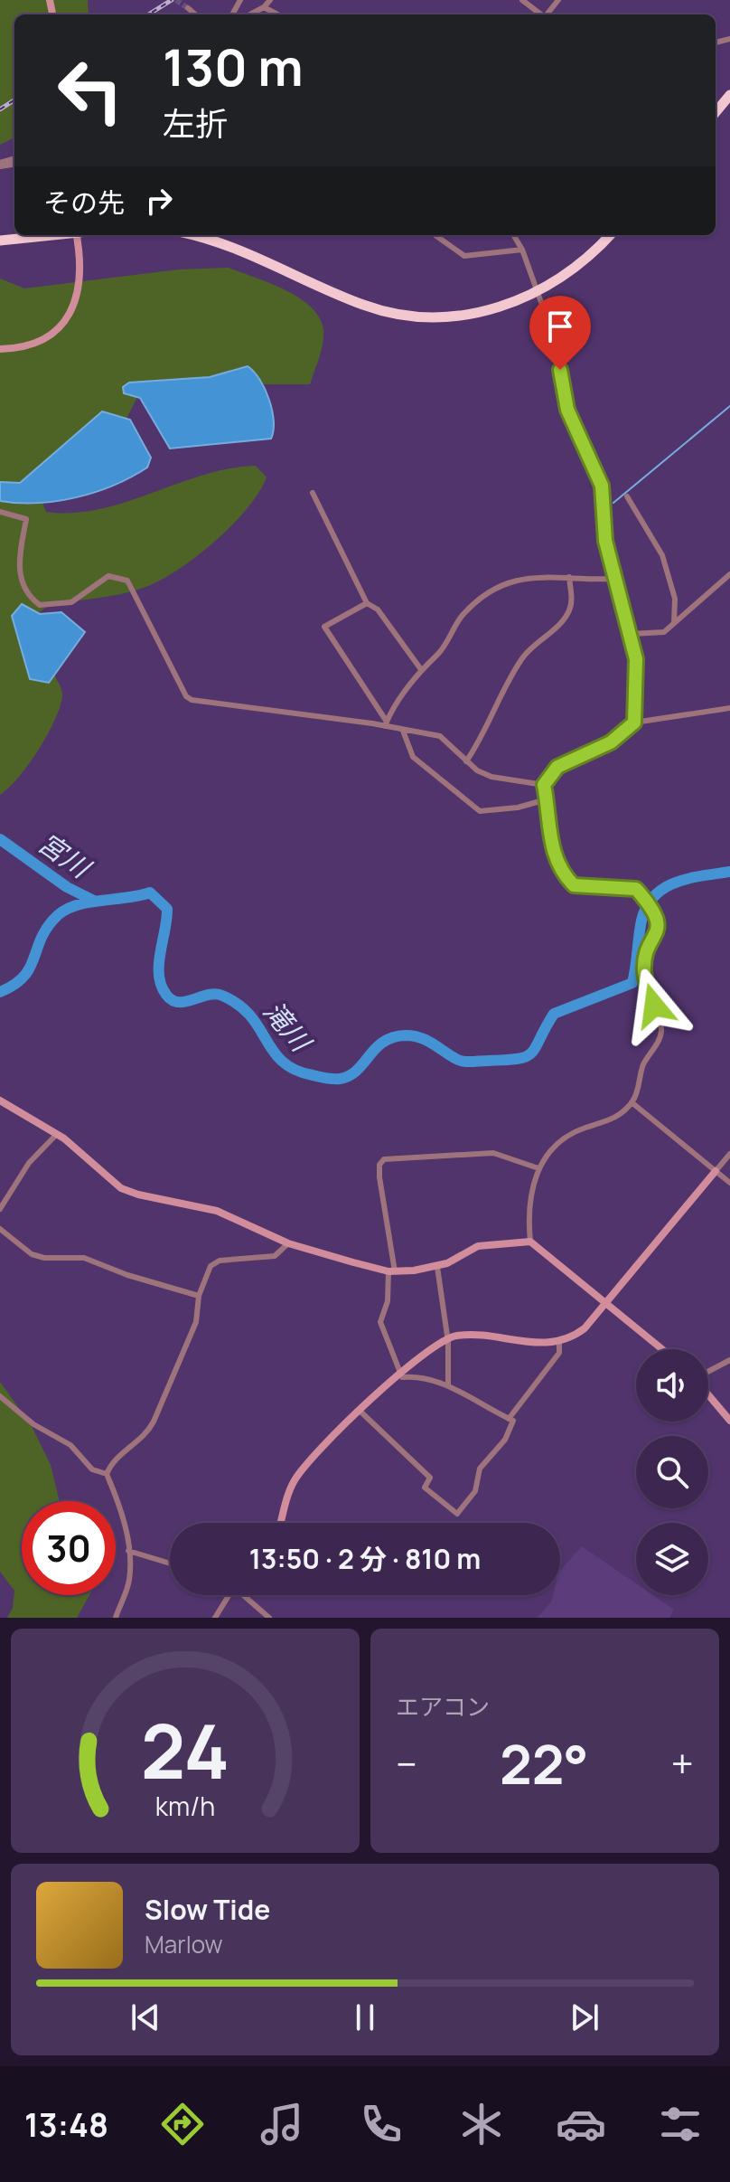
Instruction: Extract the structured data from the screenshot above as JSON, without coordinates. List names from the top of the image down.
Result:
{
  "water": ["宮川", "滝川"],
  "page": {
    "turn": ["130 m", "左折"],
    "then": "その先",
    "limit": "30",
    "trip": "13:50 · 2 分 · 810 m",
    "tile": "エアコン",
    "heat": ["−", "22°", "+"],
    "song": ["Slow Tide", "Marlow"],
    "tabs": "13:48",
    "gauge": ["24", "km/h"]
  }
}
